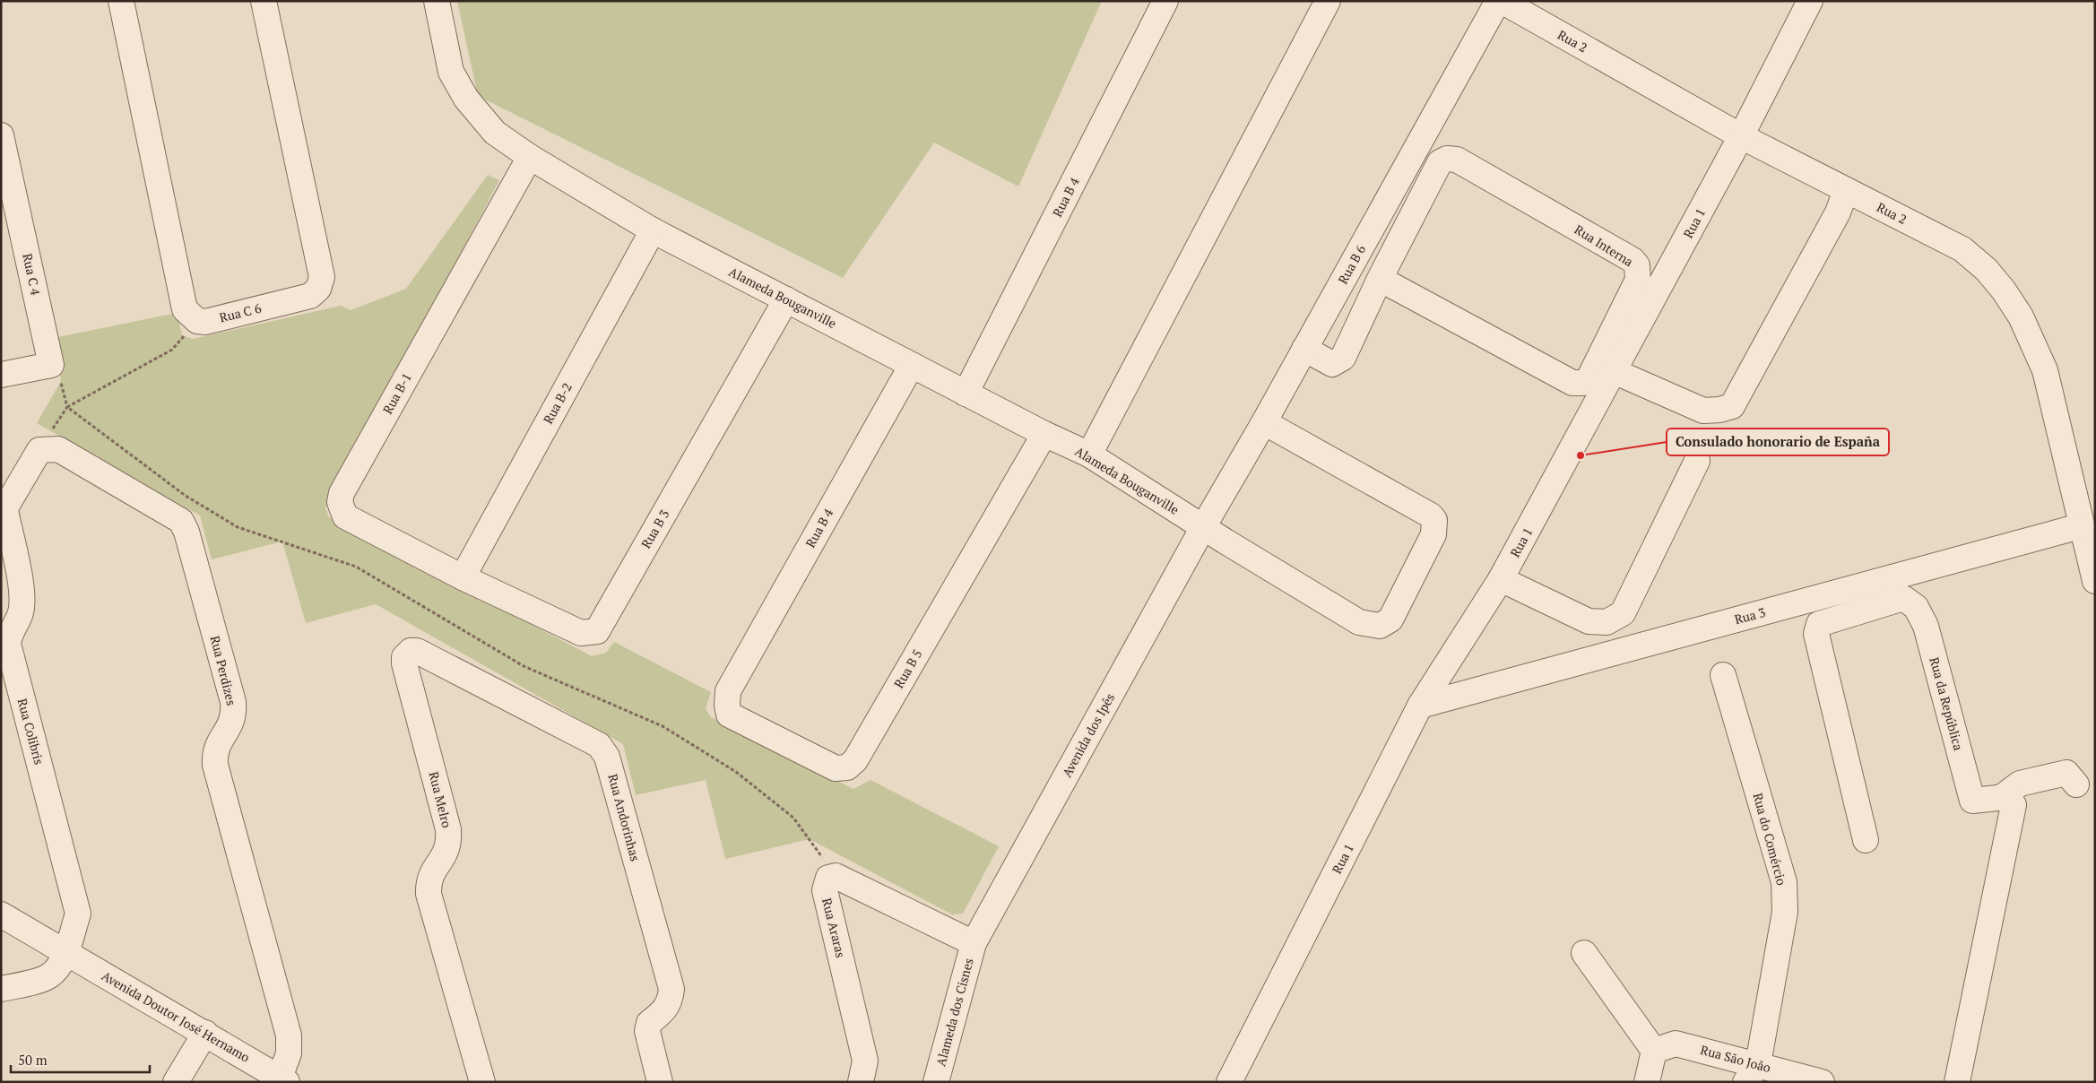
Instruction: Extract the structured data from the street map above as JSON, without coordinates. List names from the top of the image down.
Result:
{
  "streets": {
    "street": [
      "Rua 2",
      "Rua B 4",
      "Rua 1",
      "Rua Interna",
      "Rua B 6",
      "Rua C 4",
      "Alameda Bouganville",
      "Rua C 6",
      "Rua B-1",
      "Rua B-2",
      "Rua B 3",
      "Rua 3",
      "Rua B 5",
      "Rua Perdizes",
      "Rua da República",
      "Rua Colibris",
      "Avenida dos Ipês",
      "Rua Melro",
      "Rua Andorinhas",
      "Rua do Comércio",
      "Rua Araras",
      "Alameda dos Cisnes",
      "Avenida Doutor José Hernamo",
      "Rua São João"
    ]
  },
  "crossings": [
    ["Rua 2", "Rua 1"],
    ["Rua 2", "Rua B 6"],
    ["Rua 2", "Rua 3"],
    ["Rua B 4", "Alameda Bouganville"],
    ["Rua B 4", "Rua B 5"],
    ["Rua 1", "Rua 3"],
    ["Rua Interna", "Rua B 6"],
    ["Rua B 6", "Alameda Bouganville"],
    ["Rua B 6", "Avenida dos Ipês"],
    ["Alameda Bouganville", "Rua B-1"],
    ["Alameda Bouganville", "Rua B-2"],
    ["Alameda Bouganville", "Rua B 3"],
    ["Alameda Bouganville", "Rua B 5"],
    ["Alameda Bouganville", "Avenida dos Ipês"],
    ["Rua B-1", "Rua B-2"],
    ["Rua B-1", "Rua B 3"],
    ["Rua B-2", "Rua B 3"],
    ["Rua Perdizes", "Avenida Doutor José Hernamo"],
    ["Rua Colibris", "Avenida Doutor José Hernamo"],
    ["Avenida dos Ipês", "Alameda dos Cisnes"],
    ["Rua Melro", "Rua Andorinhas"],
    ["Rua do Comércio", "Rua São João"]
  ],
  "places": ["Consulado honorario de España"],
  "scale_bar": "50 m"
}
